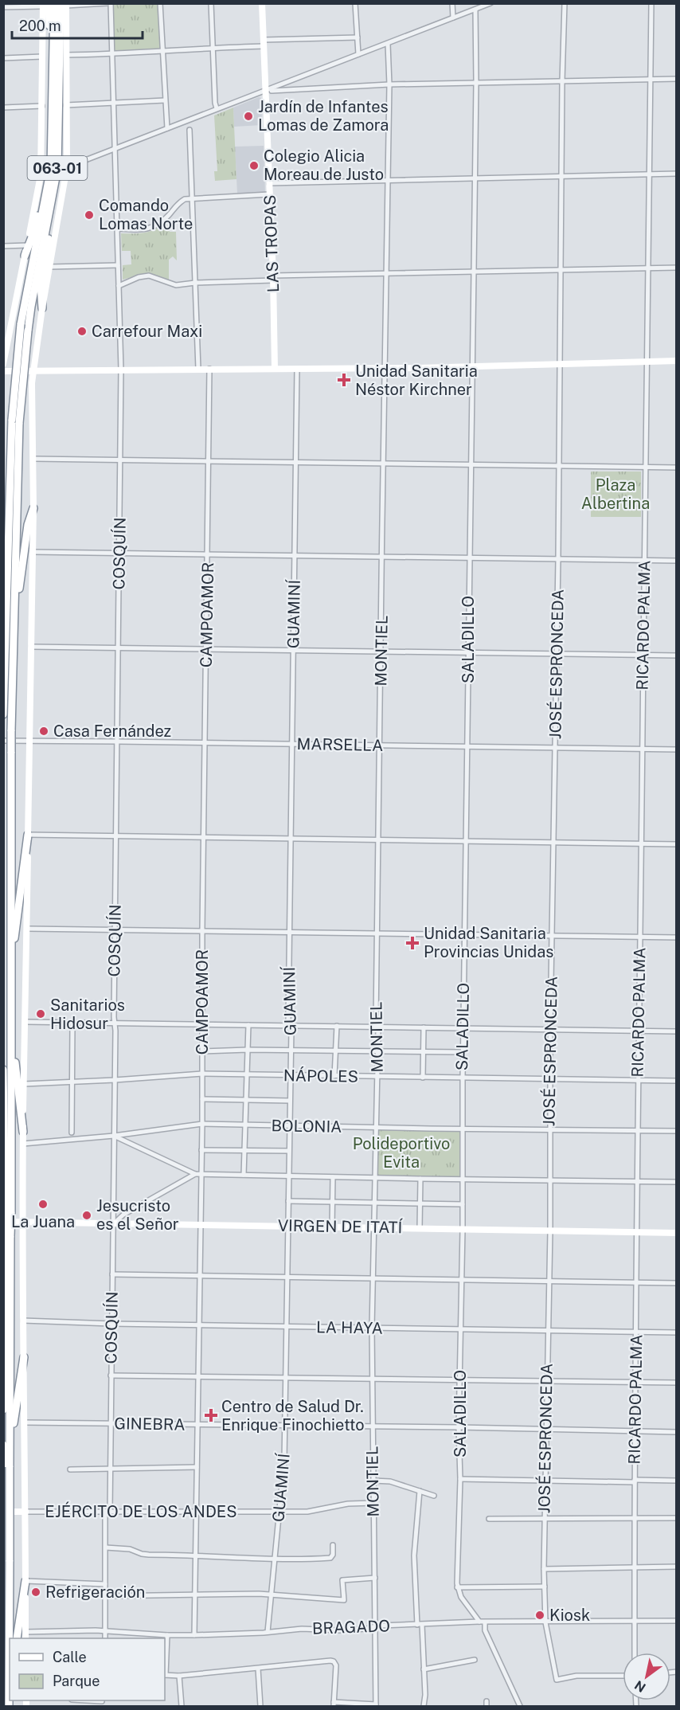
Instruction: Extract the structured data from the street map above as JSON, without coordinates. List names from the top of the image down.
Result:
{
  "streets": {
    "highway": ["063-01"],
    "street": [
      "LAS TROPAS",
      "COSQUÍN",
      "GUAMINÍ",
      "CAMPOAMOR",
      "RICARDO PALMA",
      "SALADILLO",
      "MONTIEL",
      "JOSÉ ESPRONCEDA",
      "MARSELLA",
      "NÁPOLES",
      "BOLONIA",
      "VIRGEN DE ITATÍ",
      "LA HAYA",
      "GINEBRA",
      "EJÉRCITO DE LOS ANDES",
      "BRAGADO"
    ]
  },
  "crossings": [
    ["COSQUÍN", "MARSELLA"],
    ["COSQUÍN", "NÁPOLES"],
    ["COSQUÍN", "BOLONIA"],
    ["COSQUÍN", "VIRGEN DE ITATÍ"],
    ["COSQUÍN", "LA HAYA"],
    ["COSQUÍN", "GINEBRA"],
    ["COSQUÍN", "EJÉRCITO DE LOS ANDES"],
    ["COSQUÍN", "BRAGADO"],
    ["GUAMINÍ", "MARSELLA"],
    ["GUAMINÍ", "NÁPOLES"],
    ["GUAMINÍ", "BOLONIA"],
    ["GUAMINÍ", "VIRGEN DE ITATÍ"],
    ["GUAMINÍ", "LA HAYA"],
    ["GUAMINÍ", "GINEBRA"],
    ["GUAMINÍ", "EJÉRCITO DE LOS ANDES"],
    ["GUAMINÍ", "BRAGADO"],
    ["CAMPOAMOR", "MARSELLA"],
    ["CAMPOAMOR", "NÁPOLES"],
    ["CAMPOAMOR", "BOLONIA"],
    ["CAMPOAMOR", "VIRGEN DE ITATÍ"],
    ["CAMPOAMOR", "LA HAYA"],
    ["CAMPOAMOR", "GINEBRA"],
    ["CAMPOAMOR", "EJÉRCITO DE LOS ANDES"],
    ["CAMPOAMOR", "BRAGADO"],
    ["RICARDO PALMA", "MARSELLA"],
    ["RICARDO PALMA", "NÁPOLES"],
    ["RICARDO PALMA", "BOLONIA"],
    ["RICARDO PALMA", "VIRGEN DE ITATÍ"],
    ["RICARDO PALMA", "LA HAYA"],
    ["RICARDO PALMA", "GINEBRA"],
    ["RICARDO PALMA", "BRAGADO"],
    ["SALADILLO", "MARSELLA"],
    ["SALADILLO", "NÁPOLES"],
    ["SALADILLO", "BOLONIA"],
    ["SALADILLO", "VIRGEN DE ITATÍ"],
    ["SALADILLO", "LA HAYA"],
    ["SALADILLO", "GINEBRA"],
    ["MONTIEL", "MARSELLA"],
    ["MONTIEL", "NÁPOLES"],
    ["MONTIEL", "BOLONIA"],
    ["MONTIEL", "VIRGEN DE ITATÍ"],
    ["MONTIEL", "LA HAYA"],
    ["MONTIEL", "GINEBRA"],
    ["MONTIEL", "EJÉRCITO DE LOS ANDES"],
    ["MONTIEL", "BRAGADO"],
    ["JOSÉ ESPRONCEDA", "MARSELLA"],
    ["JOSÉ ESPRONCEDA", "NÁPOLES"],
    ["JOSÉ ESPRONCEDA", "BOLONIA"],
    ["JOSÉ ESPRONCEDA", "VIRGEN DE ITATÍ"],
    ["JOSÉ ESPRONCEDA", "LA HAYA"],
    ["JOSÉ ESPRONCEDA", "GINEBRA"],
    ["JOSÉ ESPRONCEDA", "BRAGADO"]
  ],
  "parks": ["Plaza Albertina", "Polideportivo Evita"],
  "places": {
    "other": [
      "Jardín de Infantes Lomas de Zamora",
      "Colegio Alicia Moreau de Justo",
      "Comando Lomas Norte",
      "Carrefour Maxi",
      "Casa Fernández",
      "Sanitarios Hidosur",
      "La Juana",
      "Jesucristo es el Señor",
      "Refrigeración",
      "Kiosk"
    ],
    "health": ["Unidad Sanitaria Néstor Kirchner", "Unidad Sanitaria Provincias Unidas", "Centro de Salud Dr. Enrique Finochietto"]
  },
  "legend": ["Calle", "Parque"],
  "scale_bar": "200 m",
  "north": "bottom left"
}
